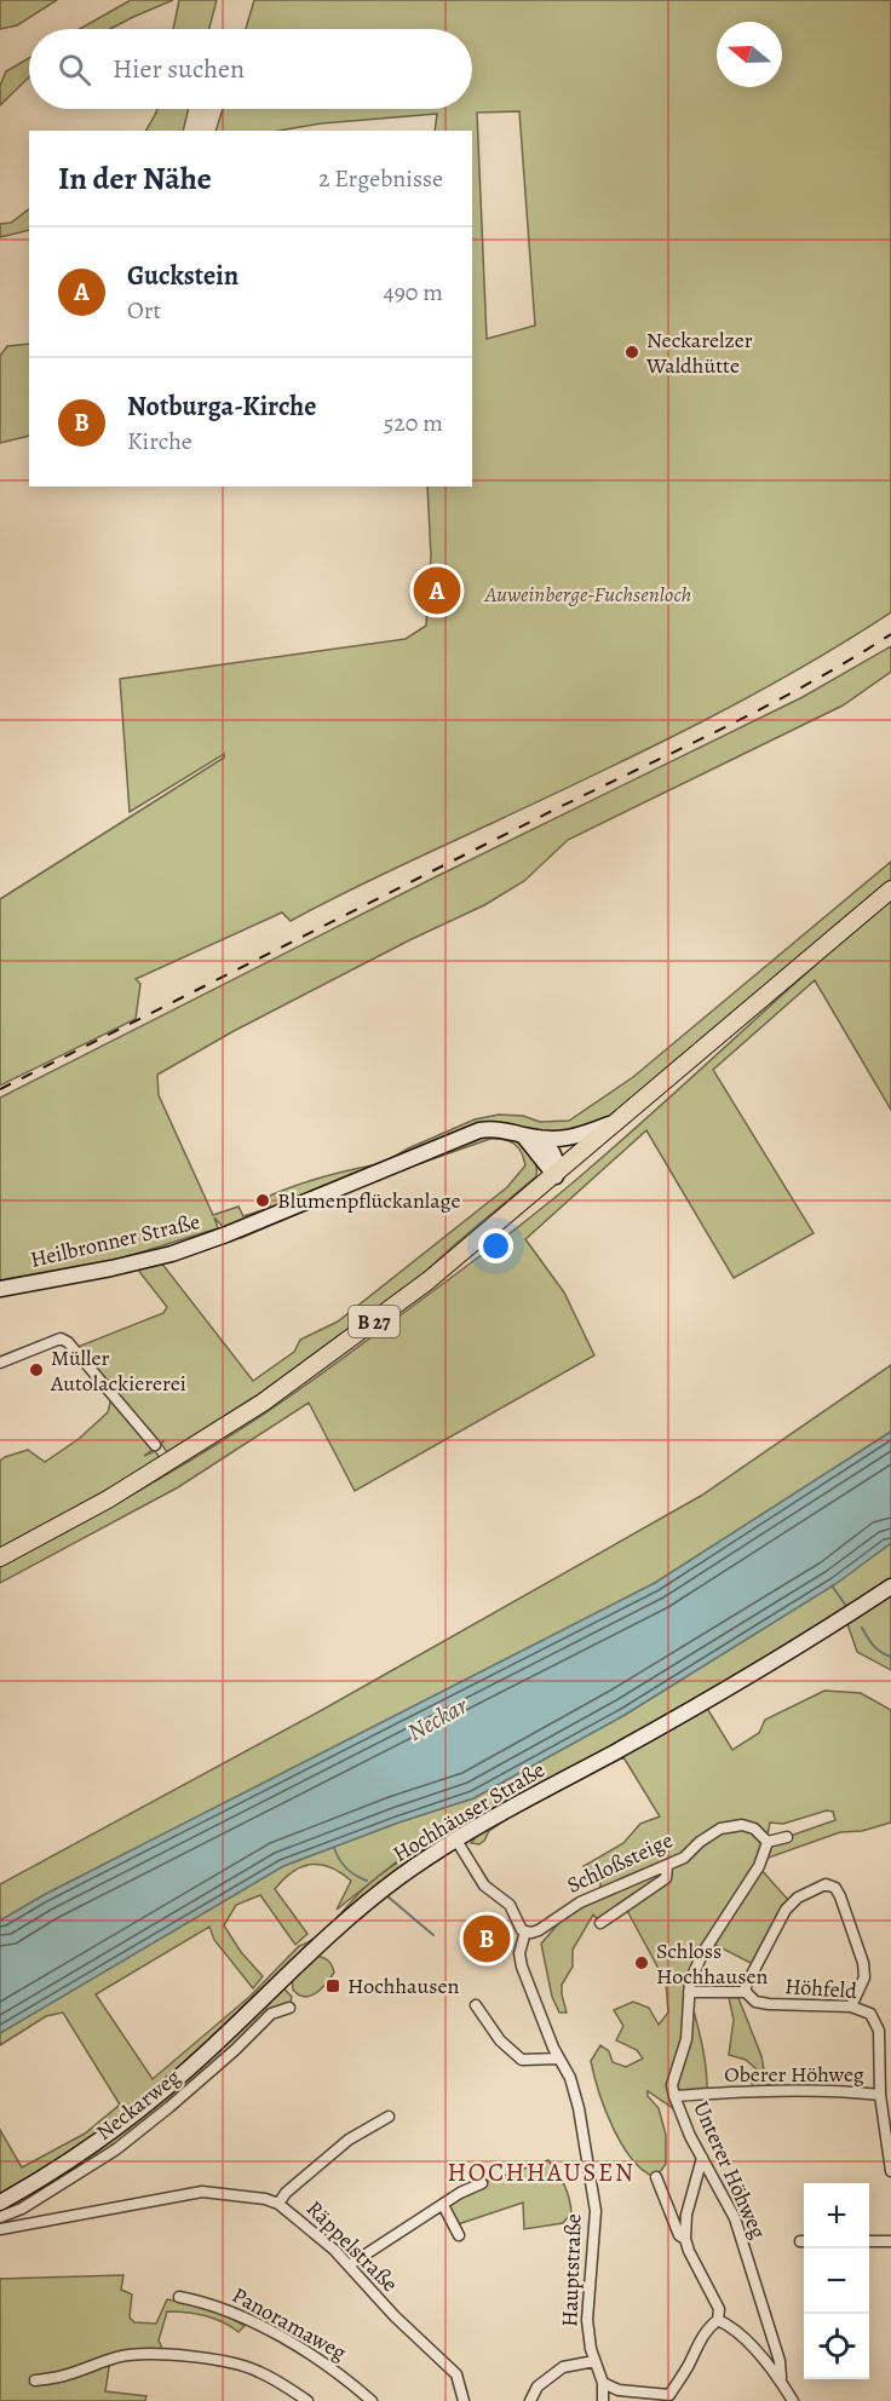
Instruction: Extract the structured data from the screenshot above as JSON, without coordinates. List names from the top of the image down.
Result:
{
  "streets": {
    "main road": ["Heilbronner Straße", "B 27", "Hochhäuser Straße"],
    "street": [
      "Schloßsteige",
      "Höhfeld",
      "Oberer Höhweg",
      "Neckarweg",
      "Unterer Höhweg",
      "Räppelstraße",
      "Hauptstraße",
      "Panoramaweg"
    ]
  },
  "crossings": [
    ["Heilbronner Straße", "B 27"],
    ["Schloßsteige", "Unterer Höhweg"],
    ["Schloßsteige", "Hauptstraße"],
    ["Höhfeld", "Oberer Höhweg"],
    ["Höhfeld", "Unterer Höhweg"],
    ["Oberer Höhweg", "Unterer Höhweg"]
  ],
  "districts": ["HOCHHAUSEN"],
  "water": ["Neckar"],
  "parks": ["Auweinberge-Fuchsenloch"],
  "places": {
    "other": [
      "Neckarelzer Waldhütte",
      "Blumenpflückanlage",
      "Müller Autolackiererei",
      "Schloss Hochhausen"
    ],
    "transit": ["Hochhausen"]
  },
  "north": "left",
  "page": {
    "search": "Hier suchen",
    "heading": ["In der Nähe", "2 Ergebnisse"],
    "list": [
      {
        "mark": "A",
        "name": "Guckstein",
        "note": "Ort",
        "value": "490 m"
      },
      {
        "mark": "B",
        "name": "Notburga-Kirche",
        "note": "Kirche",
        "value": "520 m"
      }
    ],
    "pins": ["A", "B"],
    "map_buttons": ["+", "−"]
  }
}
